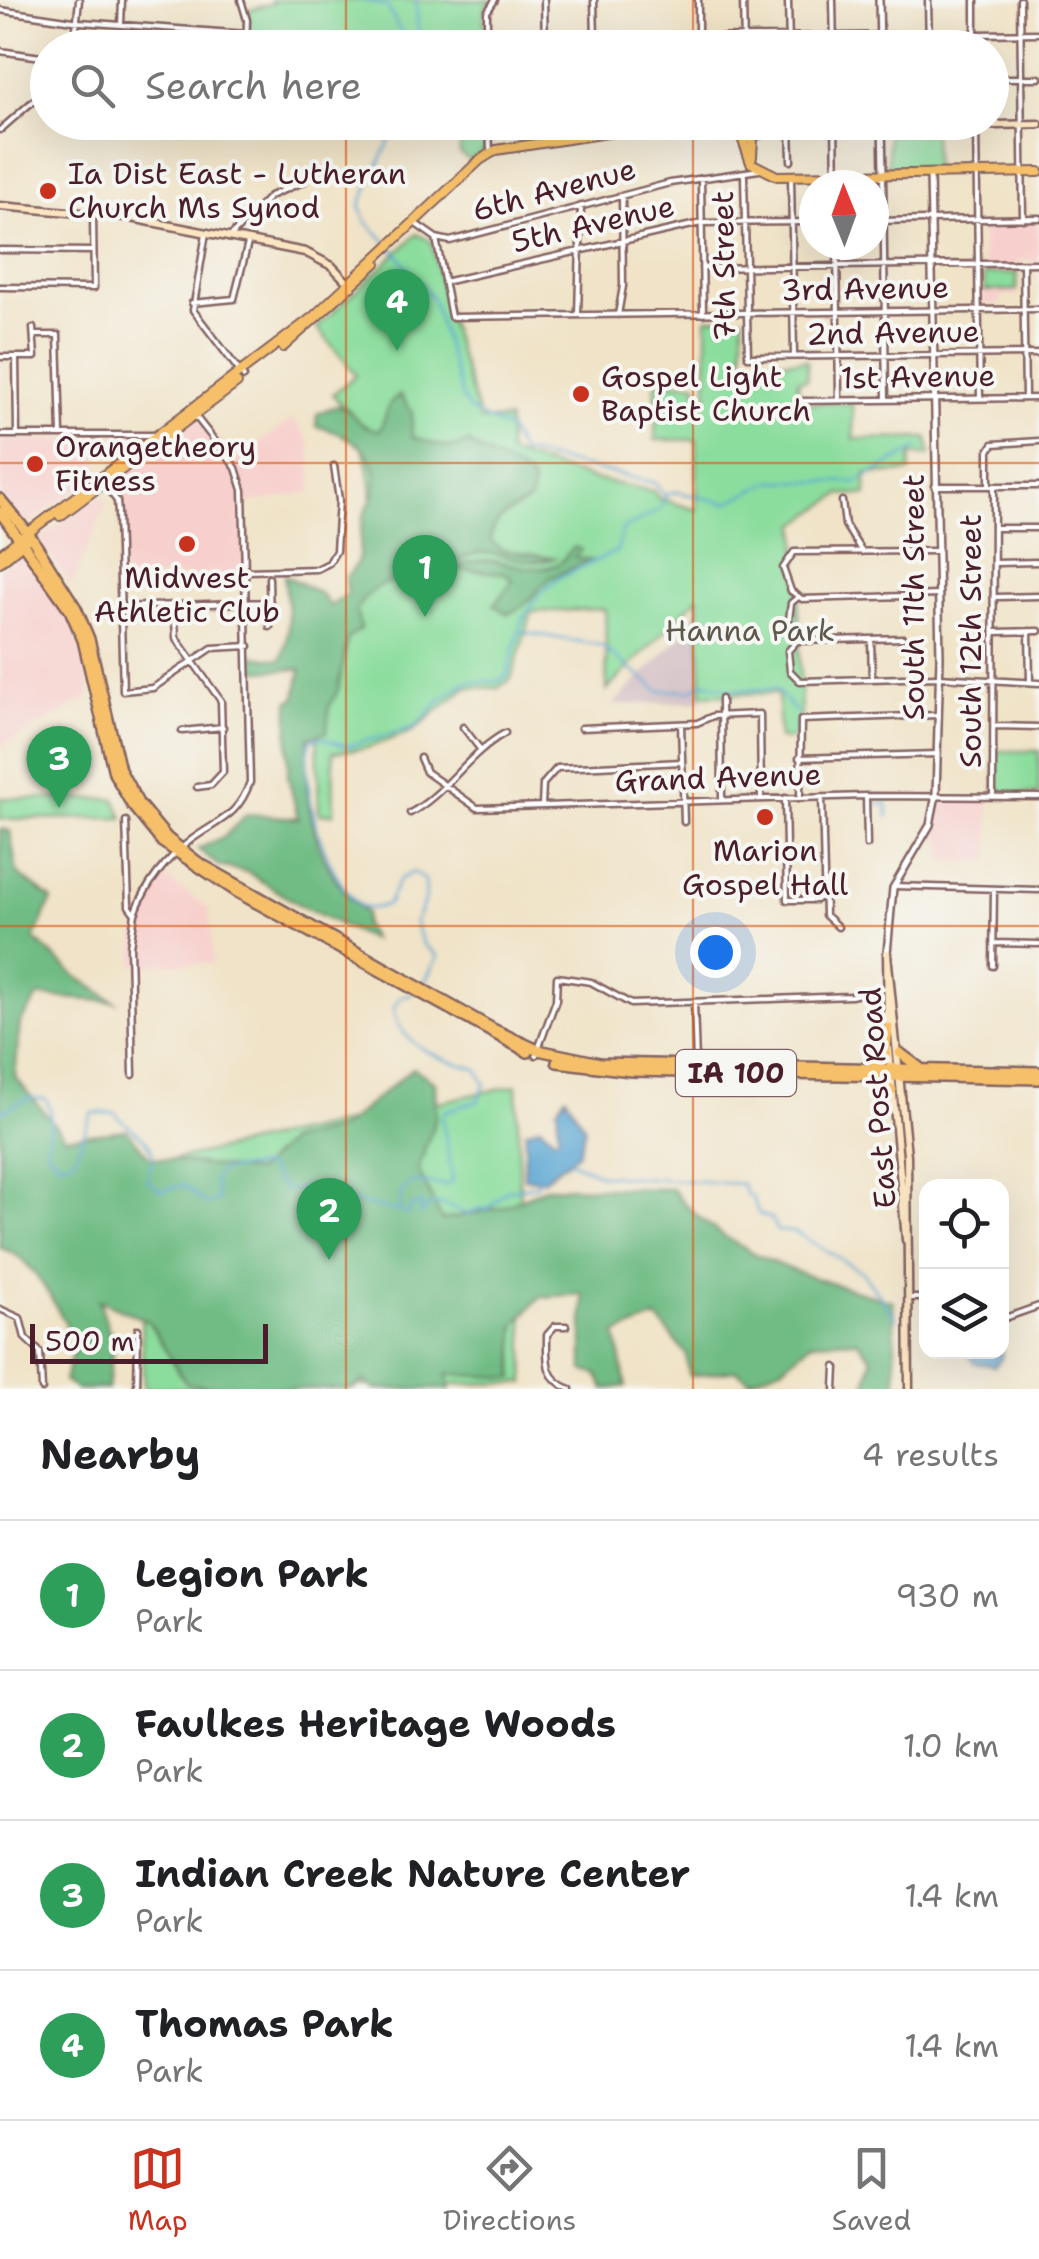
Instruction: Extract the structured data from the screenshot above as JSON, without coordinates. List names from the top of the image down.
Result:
{
  "streets": {
    "highway": ["IA 100"],
    "main road": ["7th Street", "East Post Road"],
    "street": [
      "6th Avenue",
      "5th Avenue",
      "3rd Avenue",
      "2nd Avenue",
      "1st Avenue",
      "South 11th Street",
      "South 12th Street",
      "Grand Avenue"
    ]
  },
  "crossings": [
    ["6th Avenue", "7th Street"],
    ["5th Avenue", "7th Street"],
    ["5th Avenue", "3rd Avenue"],
    ["7th Street", "3rd Avenue"],
    ["7th Street", "2nd Avenue"],
    ["3rd Avenue", "South 11th Street"],
    ["2nd Avenue", "South 11th Street"],
    ["1st Avenue", "South 11th Street"],
    ["South 11th Street", "Grand Avenue"],
    ["South 11th Street", "East Post Road"],
    ["South 12th Street", "Grand Avenue"],
    ["Grand Avenue", "East Post Road"],
    ["IA 100", "East Post Road"]
  ],
  "parks": ["Hanna Park"],
  "places": [
    "Ia Dist East - Lutheran Church Ms Synod",
    "Gospel Light Baptist Church",
    "Orangetheory Fitness",
    "Midwest Athletic Club",
    "Marion Gospel Hall"
  ],
  "scale_bar": "500 m",
  "north": "top",
  "page": {
    "search": "Search here",
    "pins": [
      "4",
      "1",
      "3",
      "2"
    ],
    "scale": "500 m",
    "heading": ["Nearby", "4 results"],
    "list": [
      {
        "mark": "1",
        "name": "Legion Park",
        "note": "Park",
        "value": "930 m"
      },
      {
        "mark": "2",
        "name": "Faulkes Heritage Woods",
        "note": "Park",
        "value": "1.0 km"
      },
      {
        "mark": "3",
        "name": "Indian Creek Nature Center",
        "note": "Park",
        "value": "1.4 km"
      },
      {
        "mark": "4",
        "name": "Thomas Park",
        "note": "Park",
        "value": "1.4 km"
      }
    ],
    "nav": ["Map", "Directions", "Saved"]
  }
}
